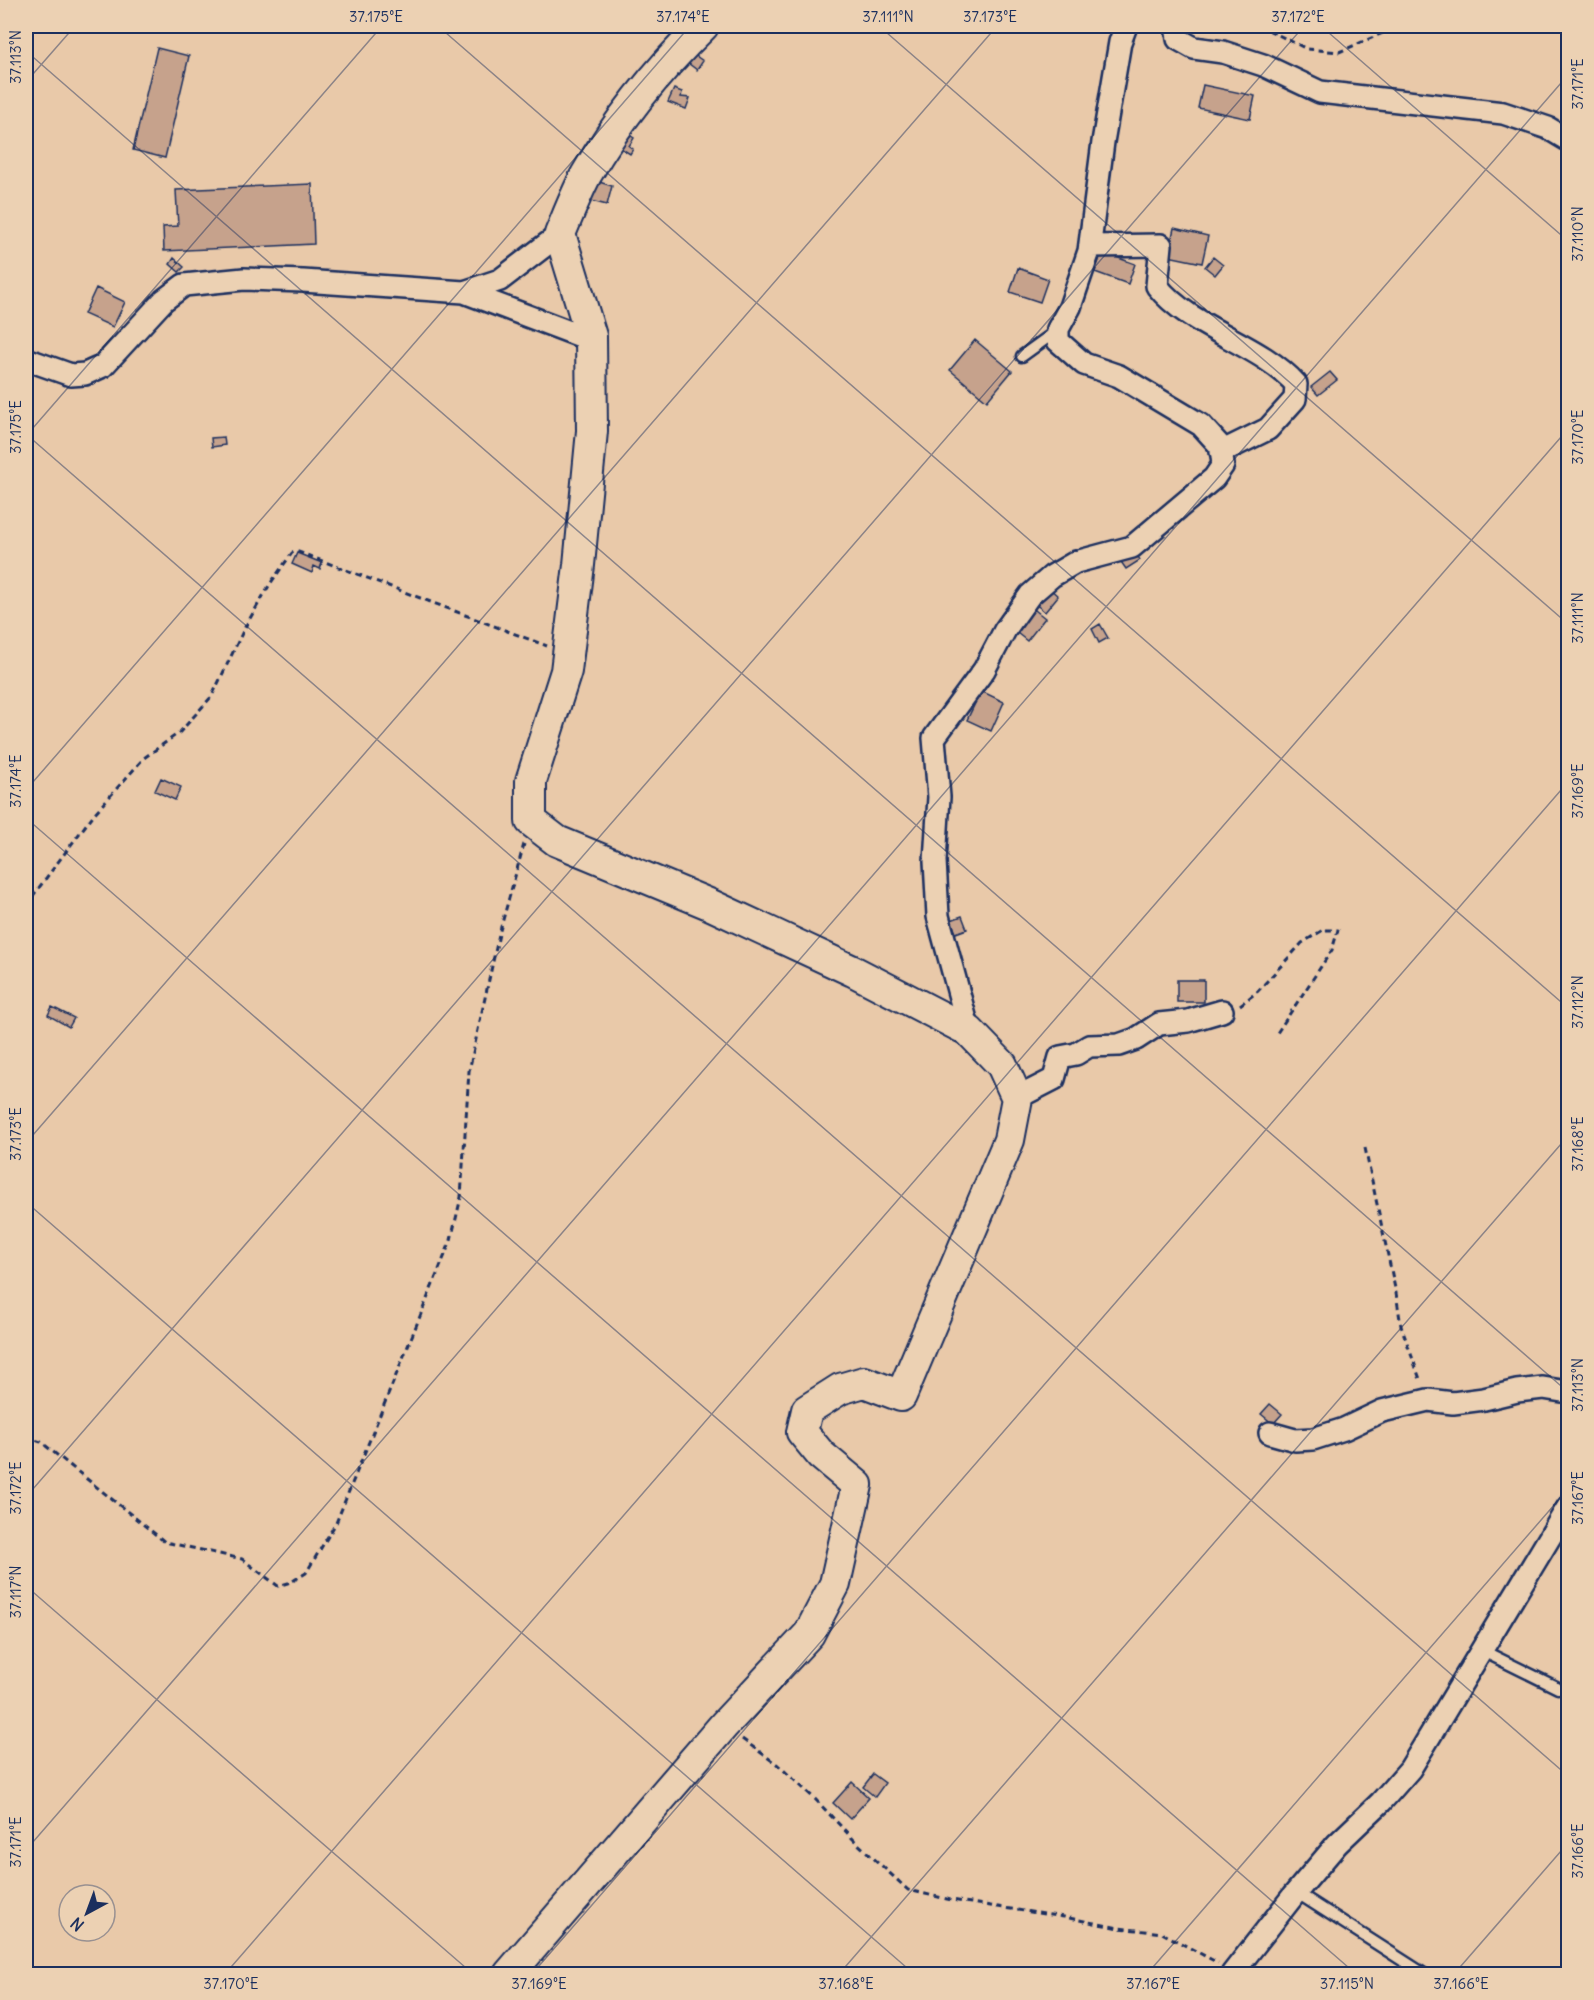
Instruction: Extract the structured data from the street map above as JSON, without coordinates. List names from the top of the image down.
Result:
{
  "north": "bottom left",
  "coordinates": [
    "37.175°E",
    "37.174°E",
    "37.111°N",
    "37.173°E",
    "37.172°E",
    "37.113°N",
    "37.171°E",
    "37.110°N",
    "37.170°E",
    "37.169°E",
    "37.112°N",
    "37.168°E",
    "37.167°E",
    "37.117°N",
    "37.166°E",
    "37.115°N"
  ]
}
